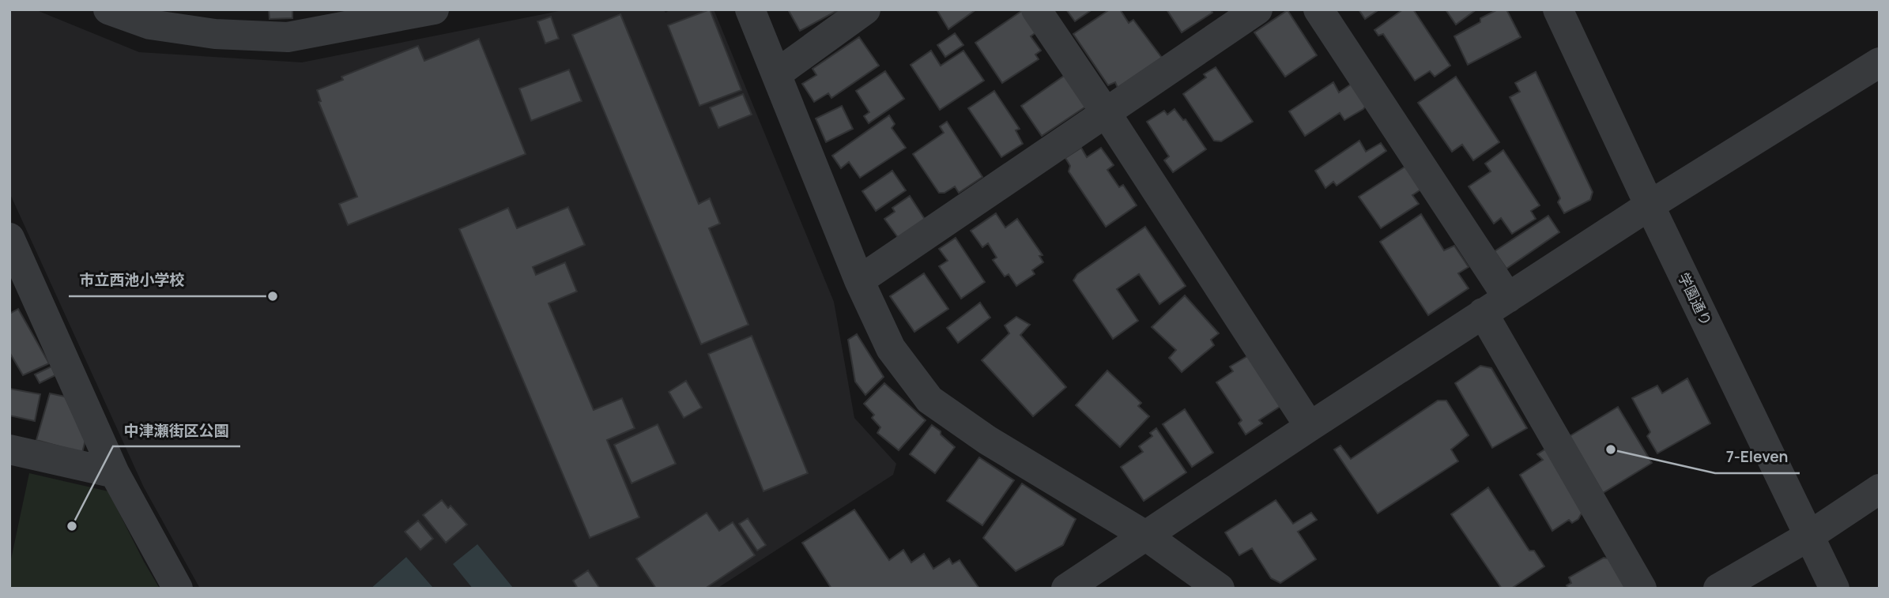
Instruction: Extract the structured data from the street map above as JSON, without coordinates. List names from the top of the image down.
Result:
{
  "streets": {
    "street": ["学園通り"]
  },
  "places": ["市立西池小学校", "7-Eleven", "中津瀬街区公園"]
}
